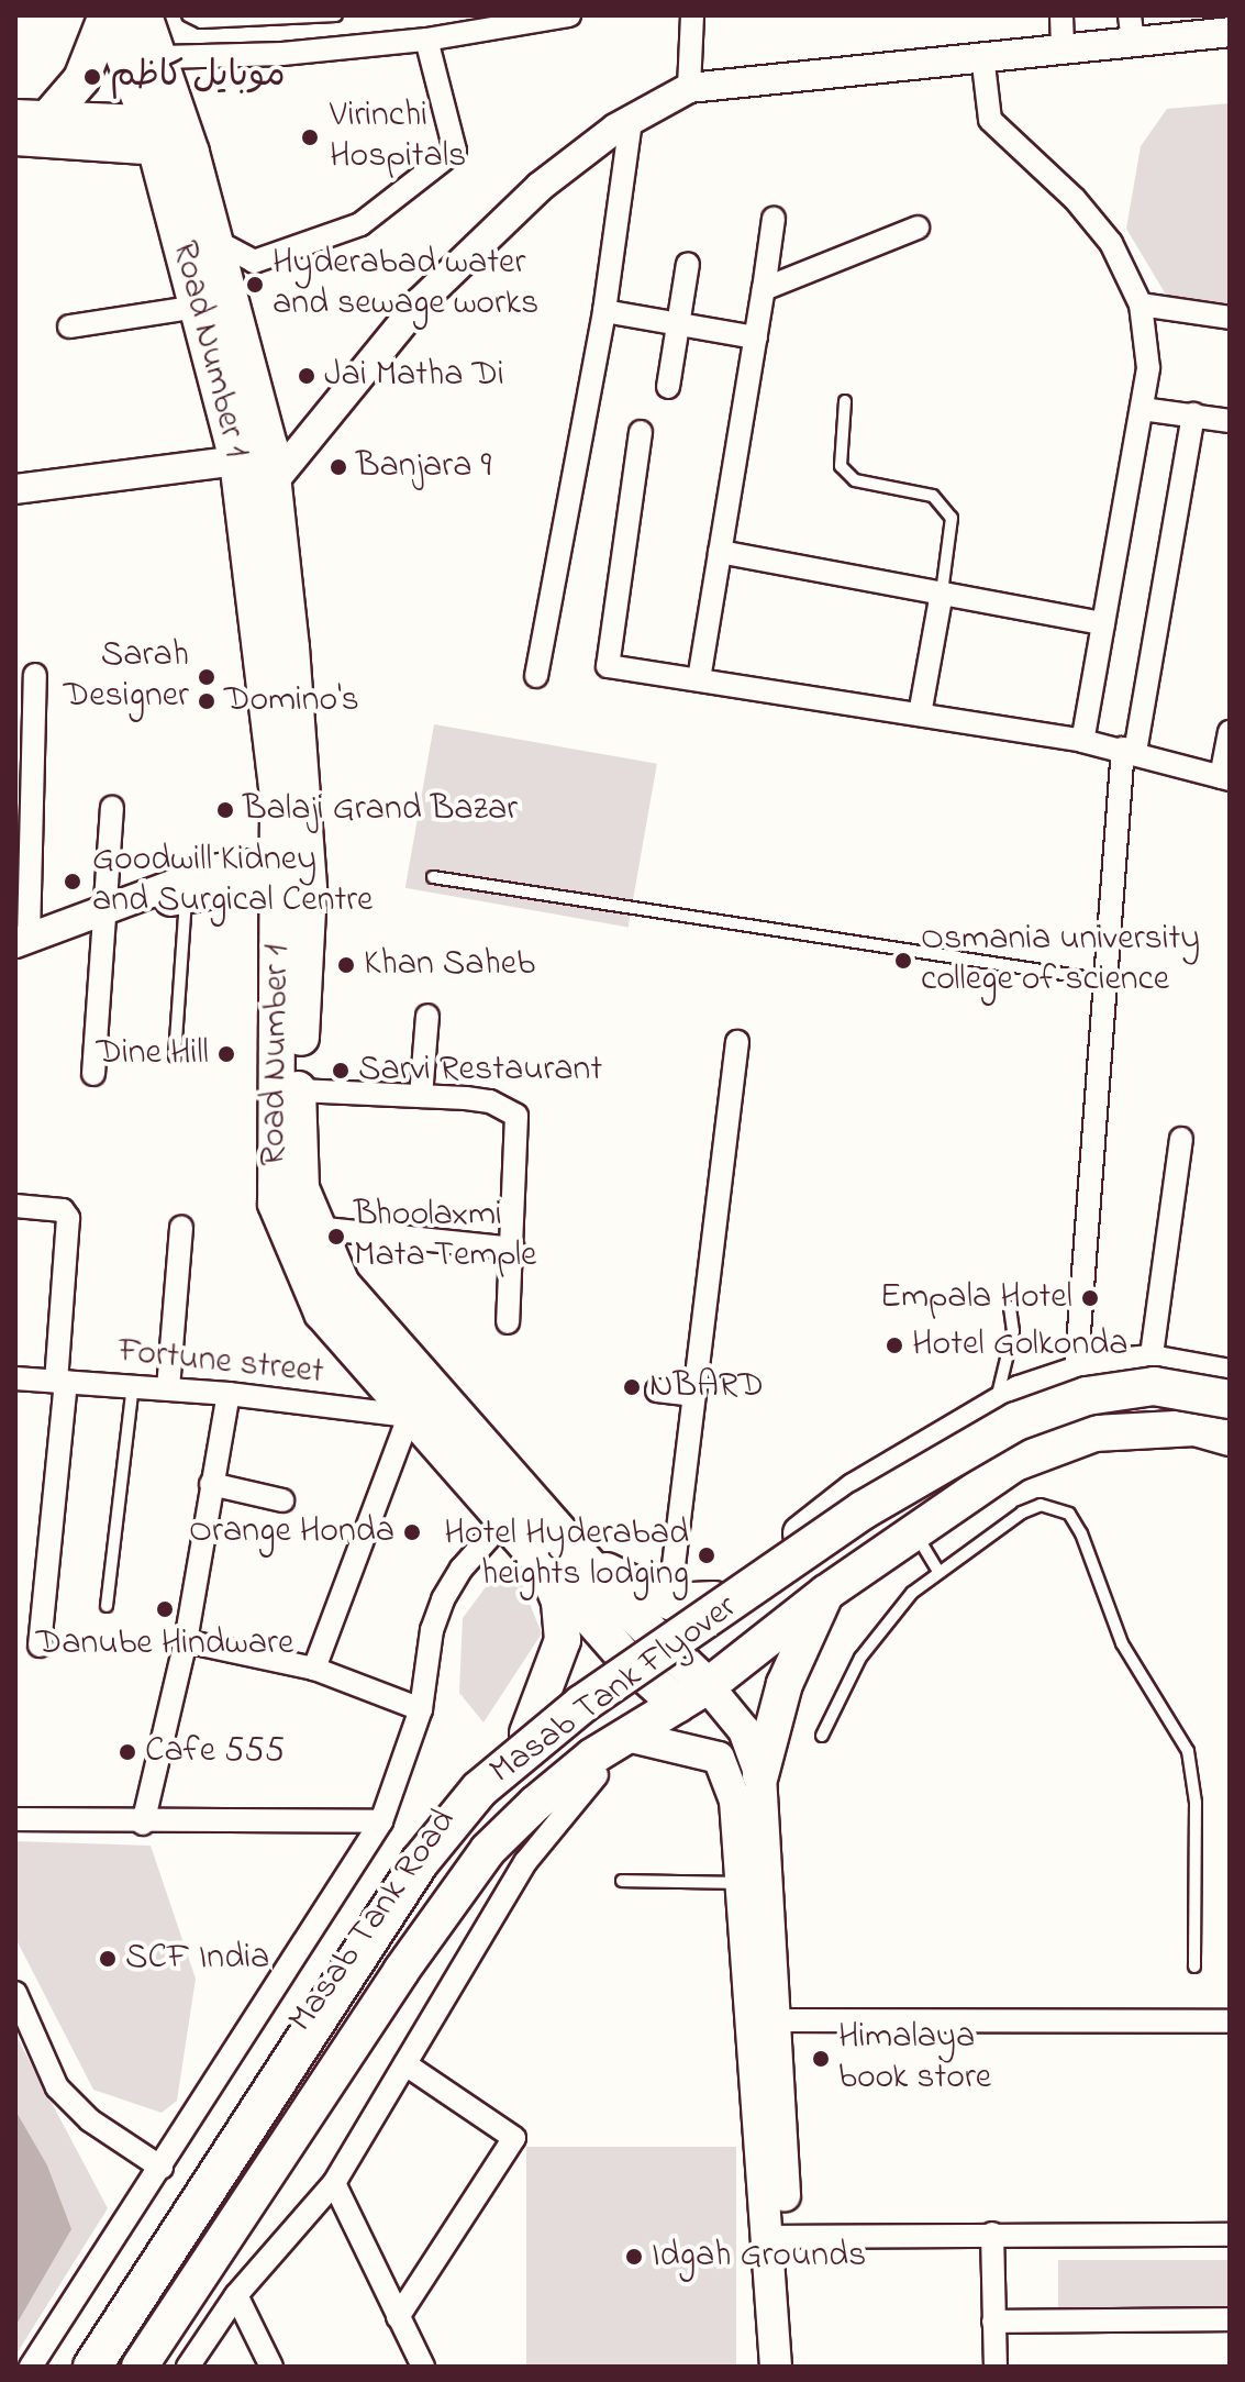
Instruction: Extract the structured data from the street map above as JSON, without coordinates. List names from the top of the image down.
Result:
{
  "streets": {
    "highway": ["Masab Tank Flyover"],
    "main road": ["Road Number 1", "Masab Tank Road"],
    "street": ["Fortune street"]
  },
  "crossings": [
    ["Road Number 1", "Fortune street"],
    ["Road Number 1", "Masab Tank Road"]
  ],
  "places": [
    "موبايل كاظم",
    "Virinchi Hospitals",
    "Hyderabad water and sewage works",
    "Jai Matha Di",
    "Banjara 9",
    "Sarah Designer",
    "Domino's",
    "Balaji Grand Bazar",
    "Goodwill Kidney and Surgical Centre",
    "Osmania university college of science",
    "Khan Saheb",
    "Dine Hill",
    "Sarvi Restaurant",
    "Bhoolaxmi Mata Temple",
    "Empala Hotel",
    "Hotel Golkonda",
    "NBARD",
    "Orange Honda",
    "Hotel Hyderabad heights lodging",
    "Danube Hindware",
    "Cafe 555",
    "SCF India",
    "Himalaya book store",
    "Idgah Grounds"
  ]
}
